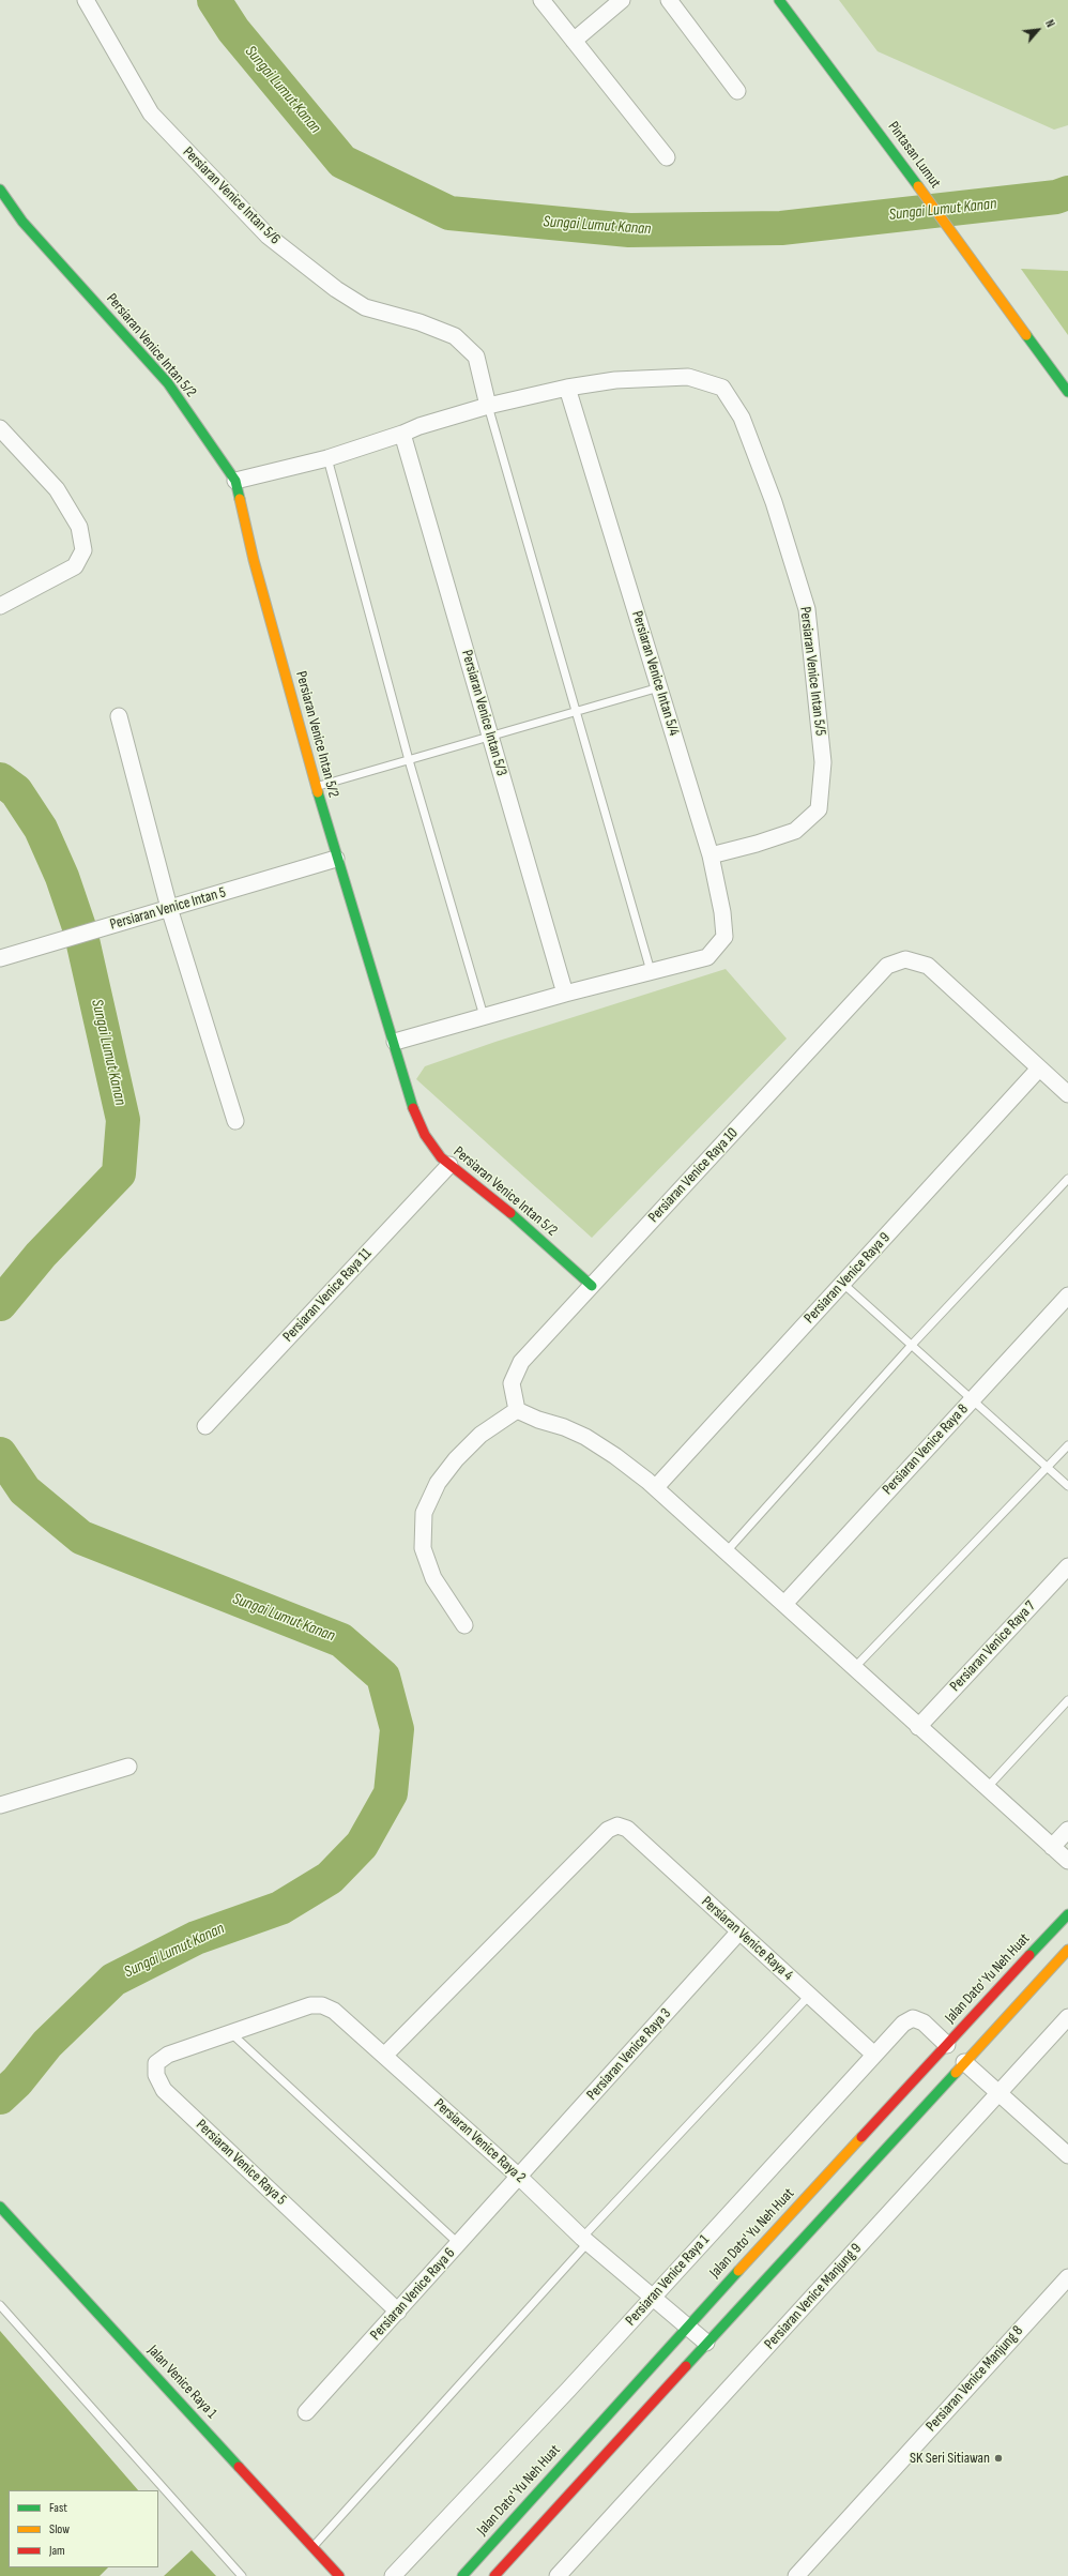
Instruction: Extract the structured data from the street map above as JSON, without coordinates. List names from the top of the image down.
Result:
{
  "streets": {
    "main road": [
      "Pintasan Lumut",
      "Persiaran Venice Intan 5/2",
      "Jalan Dato' Yu Neh Huat",
      "Jalan Venice Raya 1"
    ],
    "street": [
      "Persiaran Venice Intan 5/6",
      "Persiaran Venice Intan 5/5",
      "Persiaran Venice Intan 5/4",
      "Persiaran Venice Intan 5/3",
      "Persiaran Venice Intan 5",
      "Persiaran Venice Raya 10",
      "Persiaran Venice Raya 9",
      "Persiaran Venice Raya 11",
      "Persiaran Venice Raya 8",
      "Persiaran Venice Raya 7",
      "Persiaran Venice Raya 4",
      "Persiaran Venice Raya 3",
      "Persiaran Venice Raya 2",
      "Persiaran Venice Raya 5",
      "Persiaran Venice Raya 1",
      "Persiaran Venice Raya 6",
      "Persiaran Venice Manjung 9",
      "Persiaran Venice Manjung 8"
    ]
  },
  "crossings": [
    ["Persiaran Venice Intan 5/6", "Persiaran Venice Intan 5/5"],
    ["Persiaran Venice Intan 5/2", "Persiaran Venice Intan 5/5"],
    ["Persiaran Venice Intan 5/2", "Persiaran Venice Intan 5"],
    ["Persiaran Venice Intan 5/2", "Persiaran Venice Raya 10"],
    ["Persiaran Venice Intan 5/2", "Persiaran Venice Raya 11"],
    ["Persiaran Venice Intan 5/5", "Persiaran Venice Intan 5/4"],
    ["Persiaran Venice Intan 5/5", "Persiaran Venice Intan 5/3"],
    ["Persiaran Venice Raya 10", "Persiaran Venice Raya 9"],
    ["Persiaran Venice Raya 4", "Persiaran Venice Raya 3"],
    ["Persiaran Venice Raya 4", "Persiaran Venice Raya 2"],
    ["Persiaran Venice Raya 4", "Persiaran Venice Raya 1"],
    ["Jalan Dato' Yu Neh Huat", "Persiaran Venice Raya 2"],
    ["Jalan Dato' Yu Neh Huat", "Persiaran Venice Raya 1"],
    ["Persiaran Venice Raya 3", "Persiaran Venice Raya 2"],
    ["Persiaran Venice Raya 3", "Persiaran Venice Raya 6"],
    ["Persiaran Venice Raya 2", "Persiaran Venice Raya 5"],
    ["Persiaran Venice Raya 2", "Persiaran Venice Raya 1"],
    ["Persiaran Venice Raya 2", "Persiaran Venice Raya 6"],
    ["Persiaran Venice Raya 5", "Persiaran Venice Raya 6"]
  ],
  "water": ["Sungai Lumut Kanan"],
  "places": ["SK Seri Sitiawan"],
  "legend": ["Fast", "Slow", "Jam"],
  "north": "top right"
}
